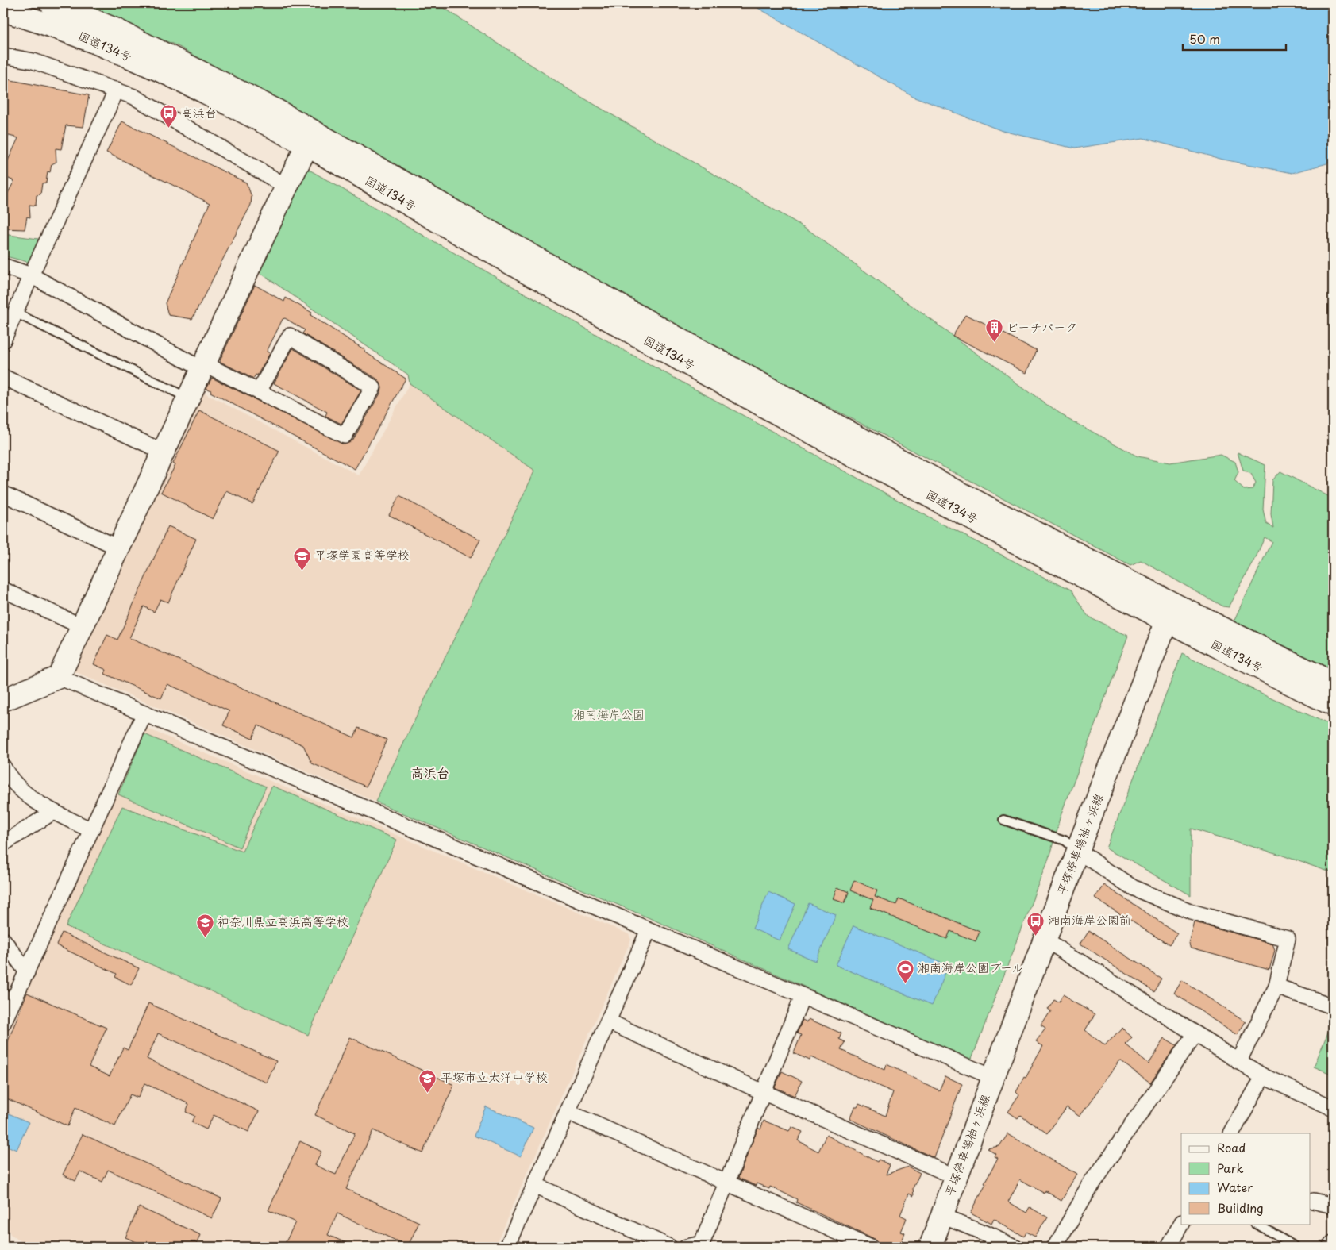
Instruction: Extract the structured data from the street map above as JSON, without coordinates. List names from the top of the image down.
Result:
{
  "streets": {
    "main road": ["国道134号", "平塚停車場袖ヶ浜線"]
  },
  "crossings": [
    ["国道134号", "平塚停車場袖ヶ浜線"]
  ],
  "districts": ["高浜台"],
  "parks": ["湘南海岸公園"],
  "places": {
    "bus stop": ["高浜台", "湘南海岸公園前"],
    "building": ["ビーチパーク"],
    "school or university": ["平塚学園高等学校", "神奈川県立高浜高等学校", "平塚市立太洋中学校"],
    "sports": ["湘南海岸公園プール"]
  },
  "legend": [
    "Road",
    "Park",
    "Water",
    "Building"
  ],
  "scale_bar": "50 m"
}
